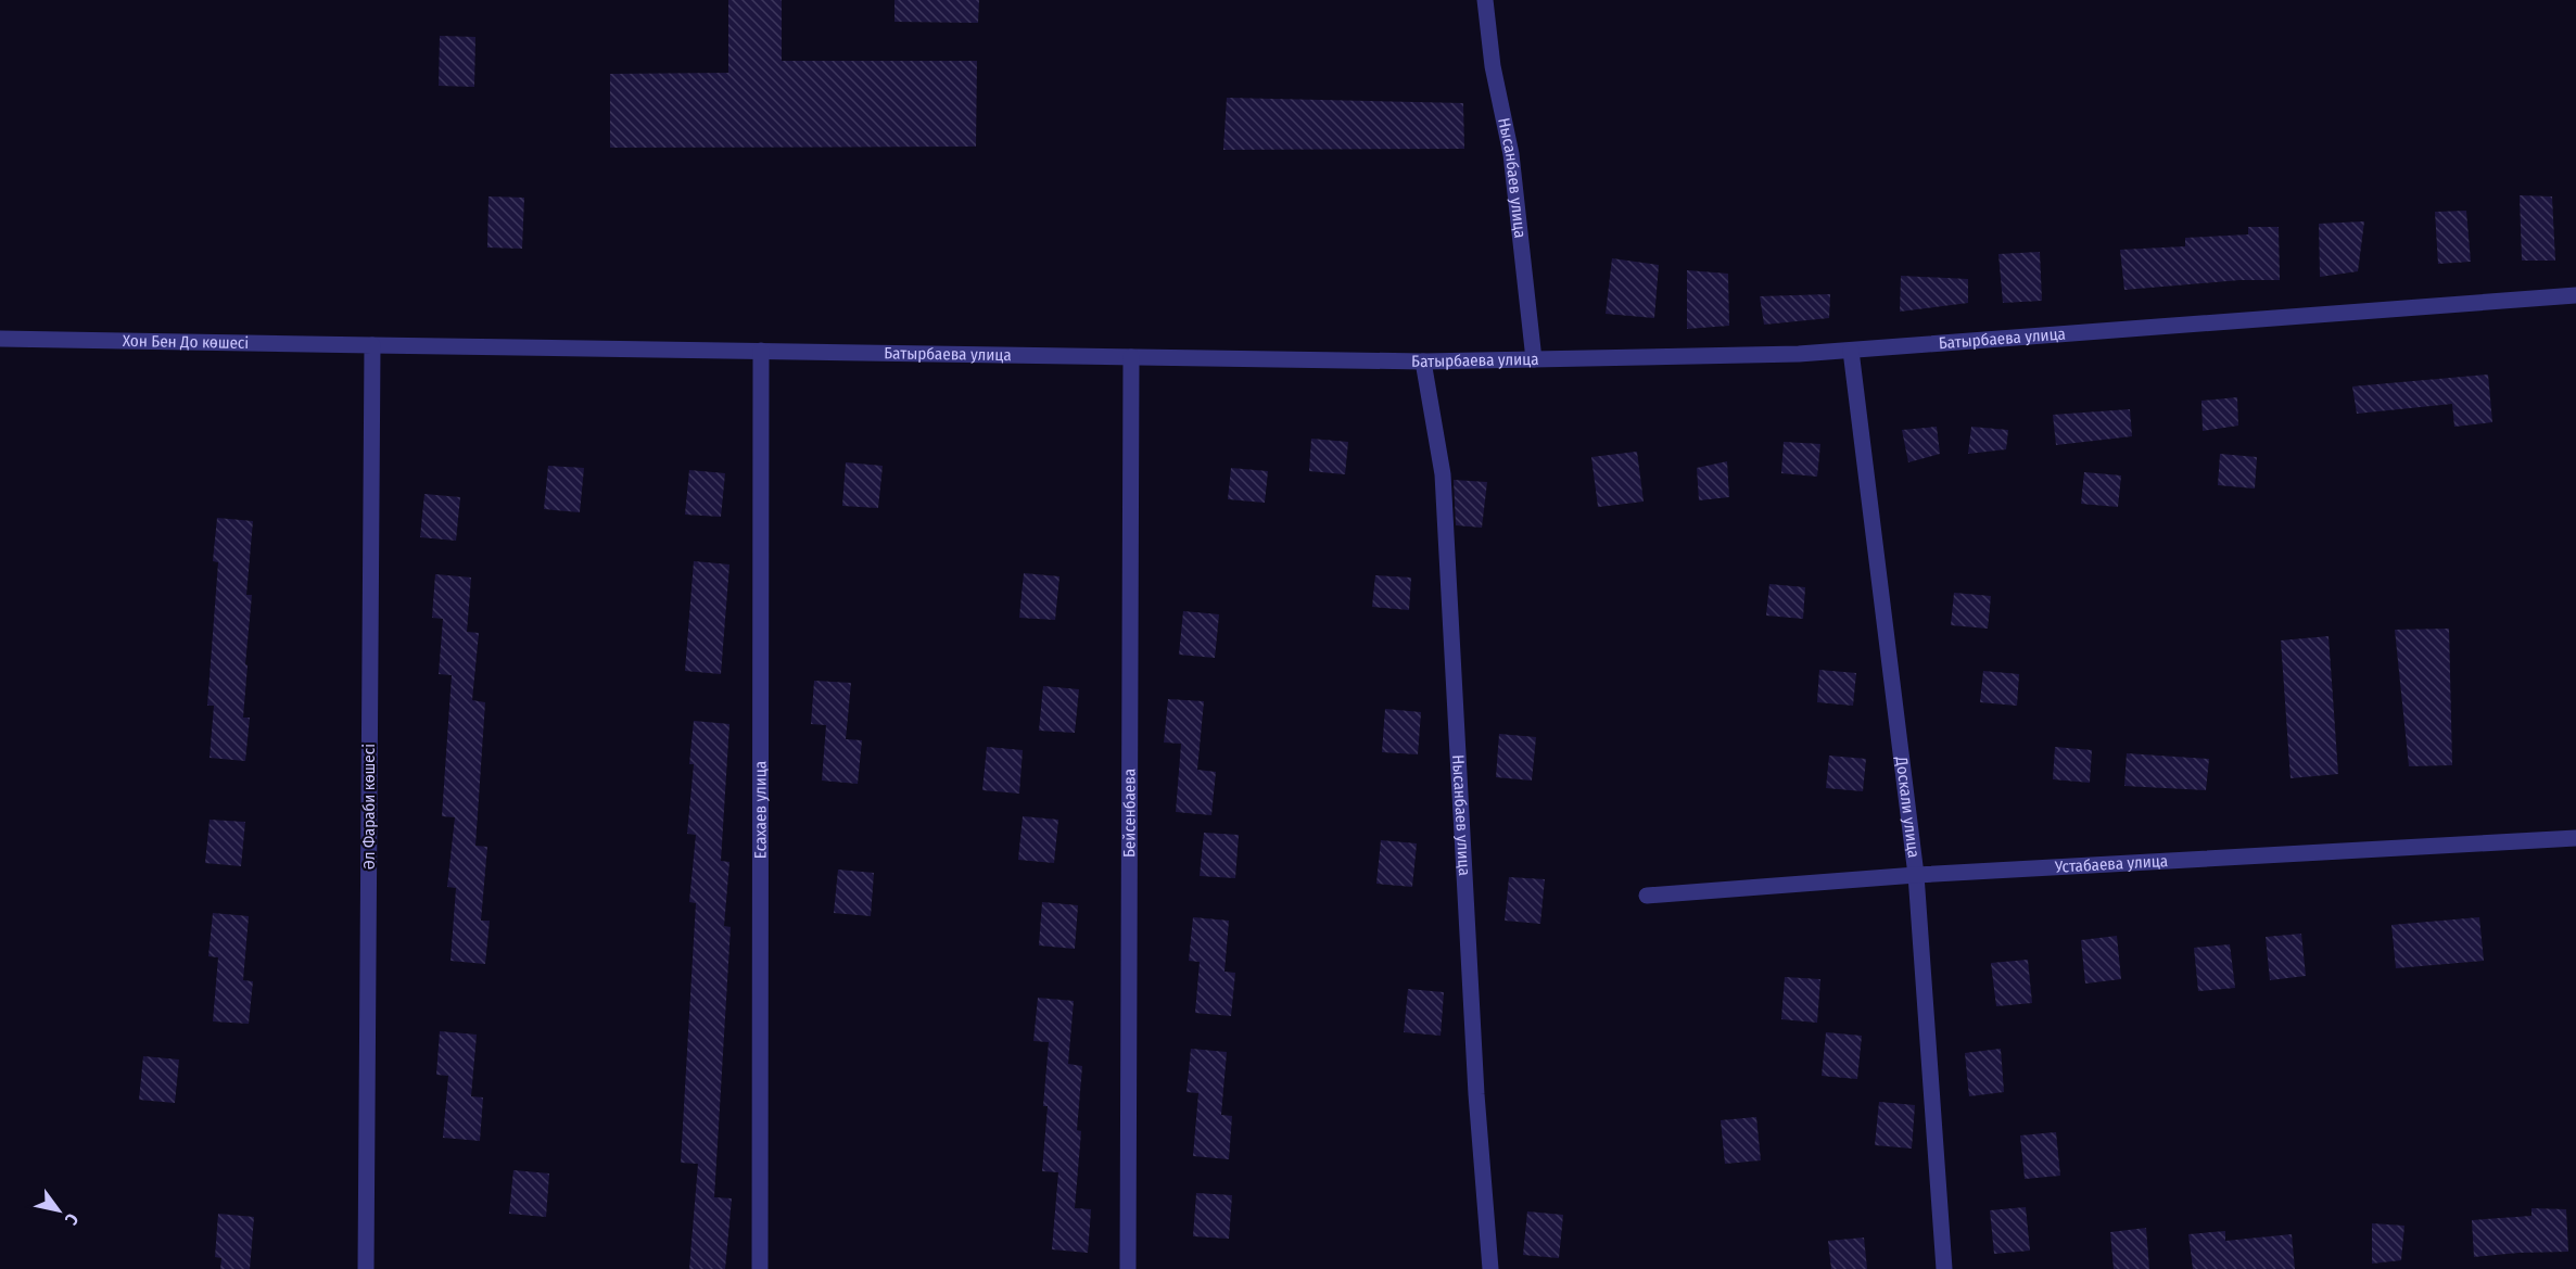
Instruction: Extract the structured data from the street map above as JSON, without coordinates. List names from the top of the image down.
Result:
{
  "streets": {
    "street": [
      "Нысанбаев улица",
      "Батырбаева улица",
      "Хон Бен До көшесі",
      "Әл Фараби көшесі",
      "Доскали улица",
      "Есахаев улица",
      "Бейсенбаева",
      "Устабаева улица"
    ]
  },
  "crossings": [
    ["Нысанбаев улица", "Батырбаева улица"],
    ["Батырбаева улица", "Хон Бен До көшесі"],
    ["Батырбаева улица", "Әл Фараби көшесі"],
    ["Батырбаева улица", "Доскали улица"],
    ["Батырбаева улица", "Есахаев улица"],
    ["Батырбаева улица", "Бейсенбаева"],
    ["Хон Бен До көшесі", "Әл Фараби көшесі"],
    ["Доскали улица", "Устабаева улица"]
  ],
  "north": "bottom right"
}
